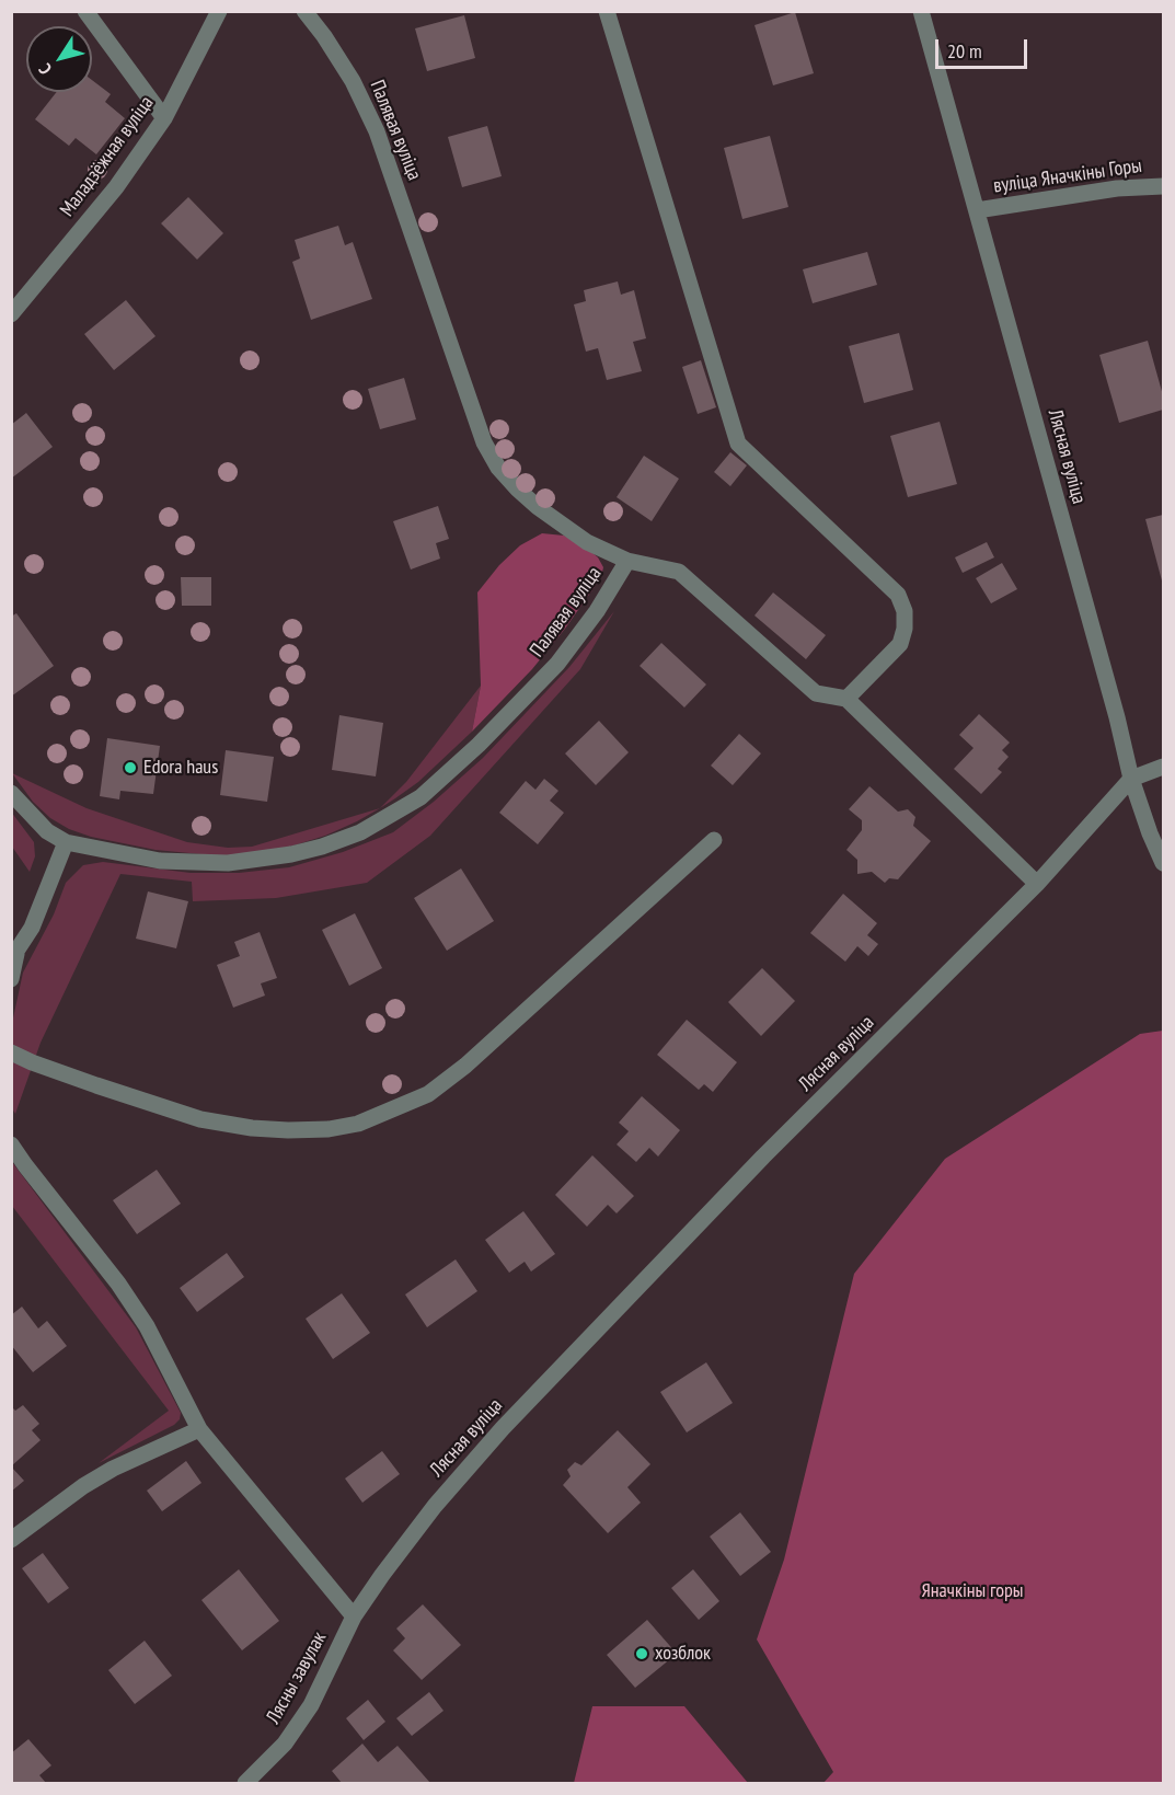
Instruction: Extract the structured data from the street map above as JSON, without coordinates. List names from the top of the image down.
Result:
{
  "streets": {
    "street": [
      "Палявая вуліца",
      "Маладзёжная вуліца",
      "вуліца Яначкіны Горы",
      "Лясная вуліца",
      "Лясны завулак"
    ]
  },
  "crossings": [
    ["вуліца Яначкіны Горы", "Лясная вуліца"],
    ["Лясная вуліца", "Лясны завулак"]
  ],
  "parks": ["Яначкіны горы"],
  "places": ["Edora haus", "хозблок"],
  "scale_bar": "20 m",
  "north": "bottom left"
}
